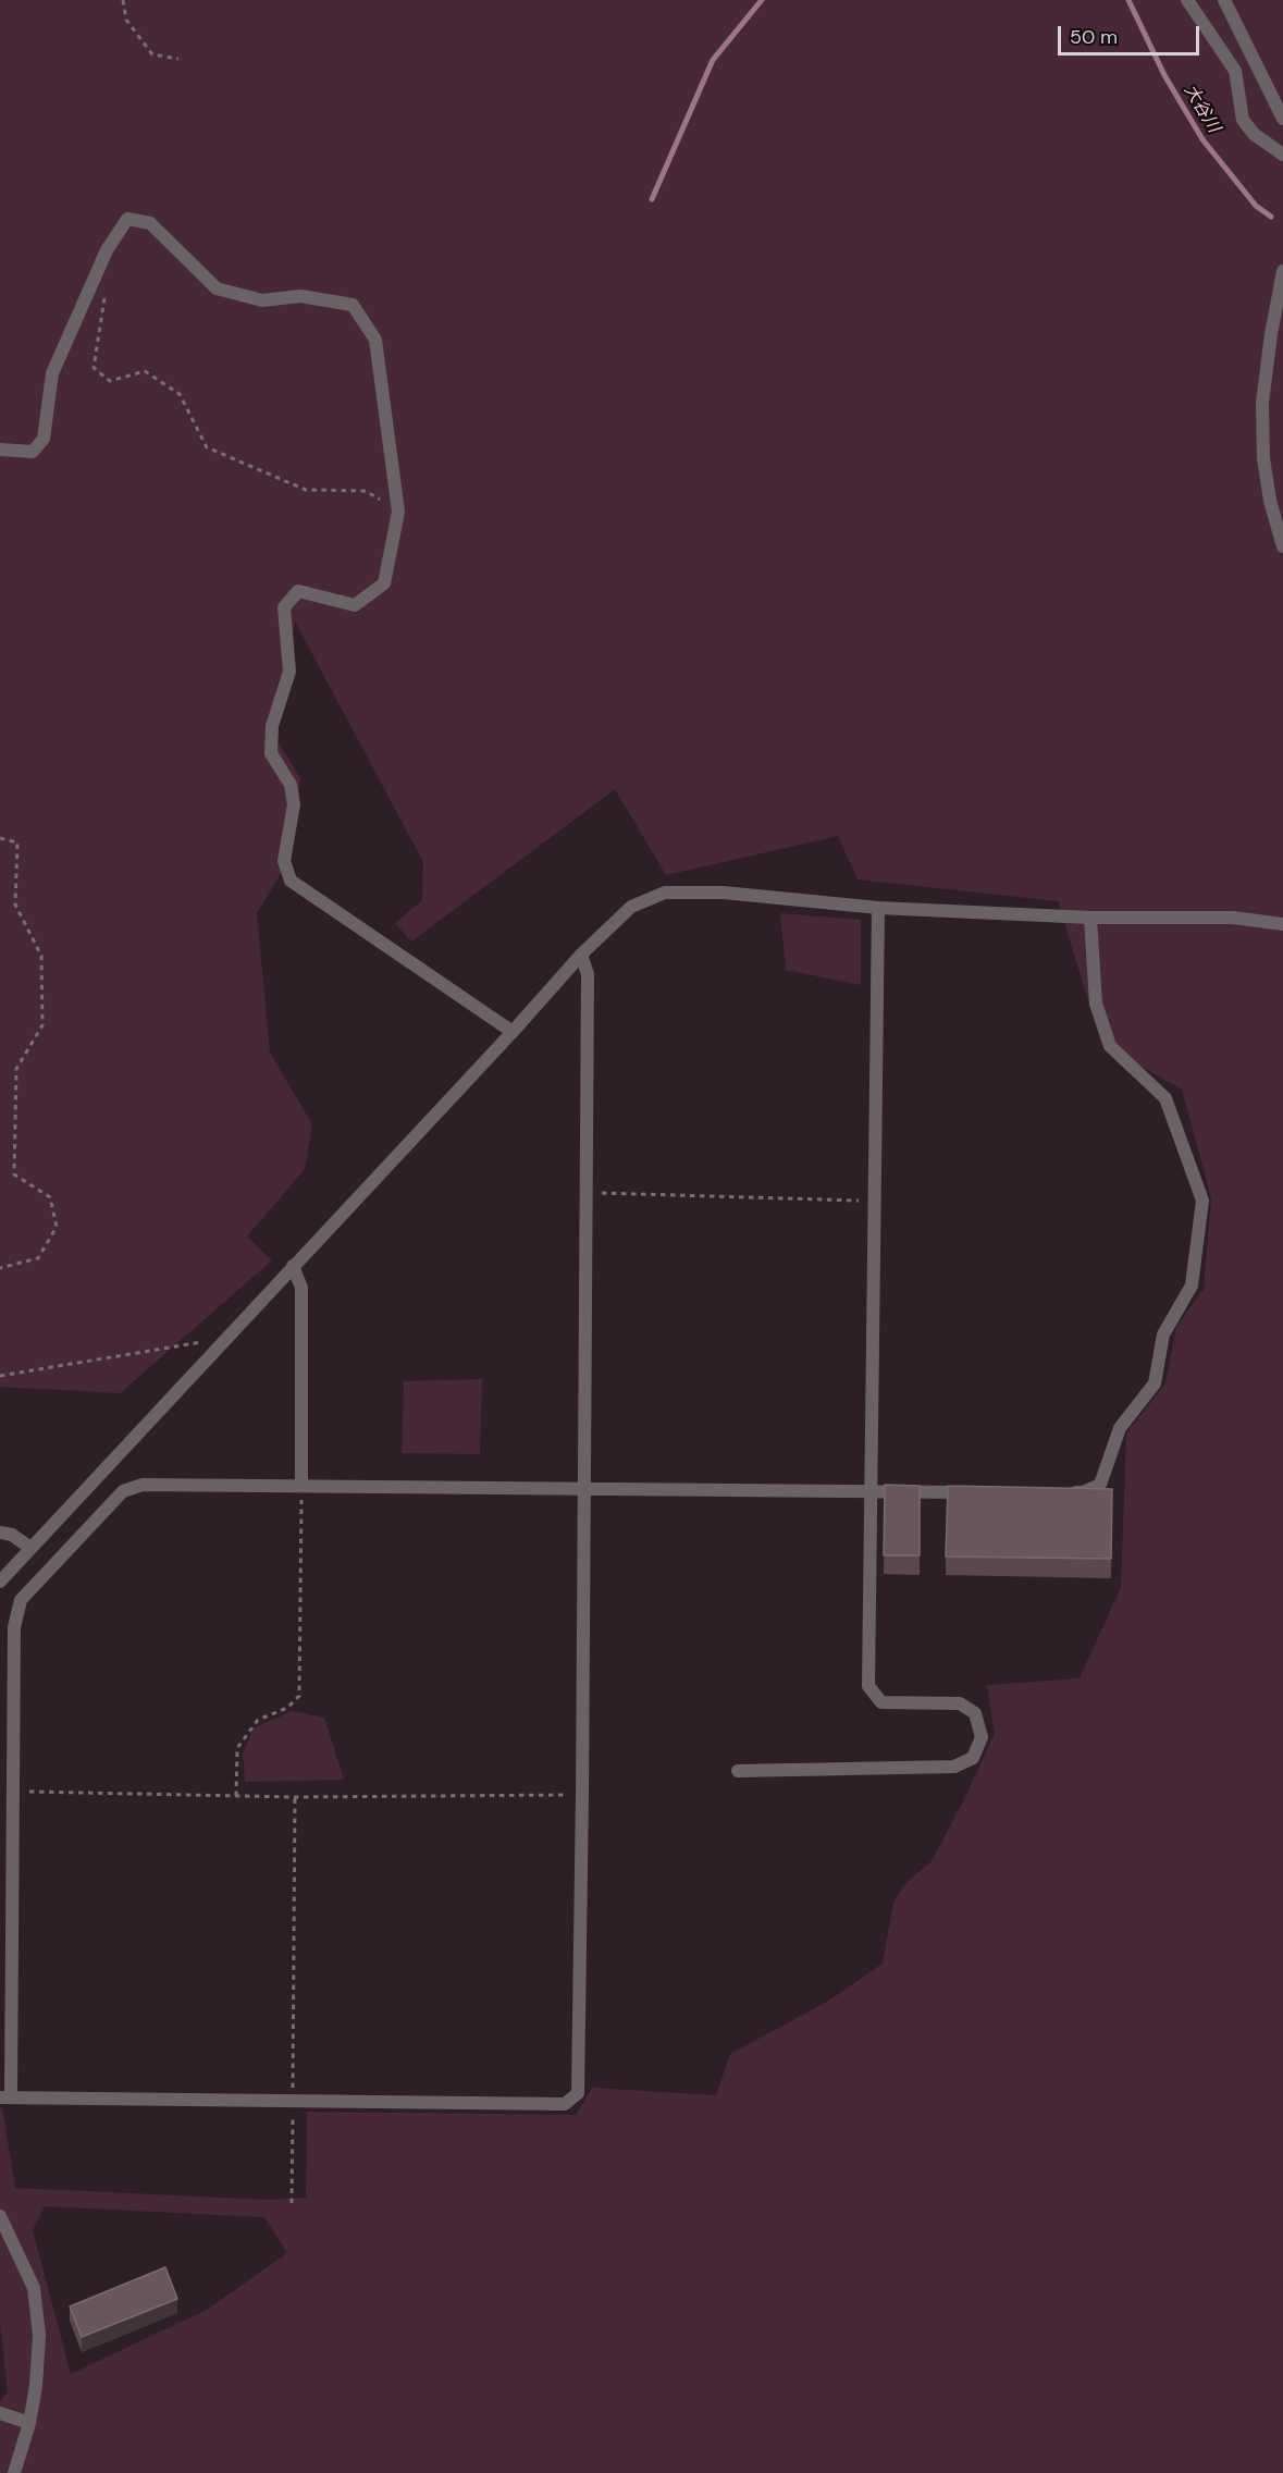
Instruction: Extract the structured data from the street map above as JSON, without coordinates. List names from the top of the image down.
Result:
{
  "water": ["大谷川"],
  "scale_bar": "50 m"
}
